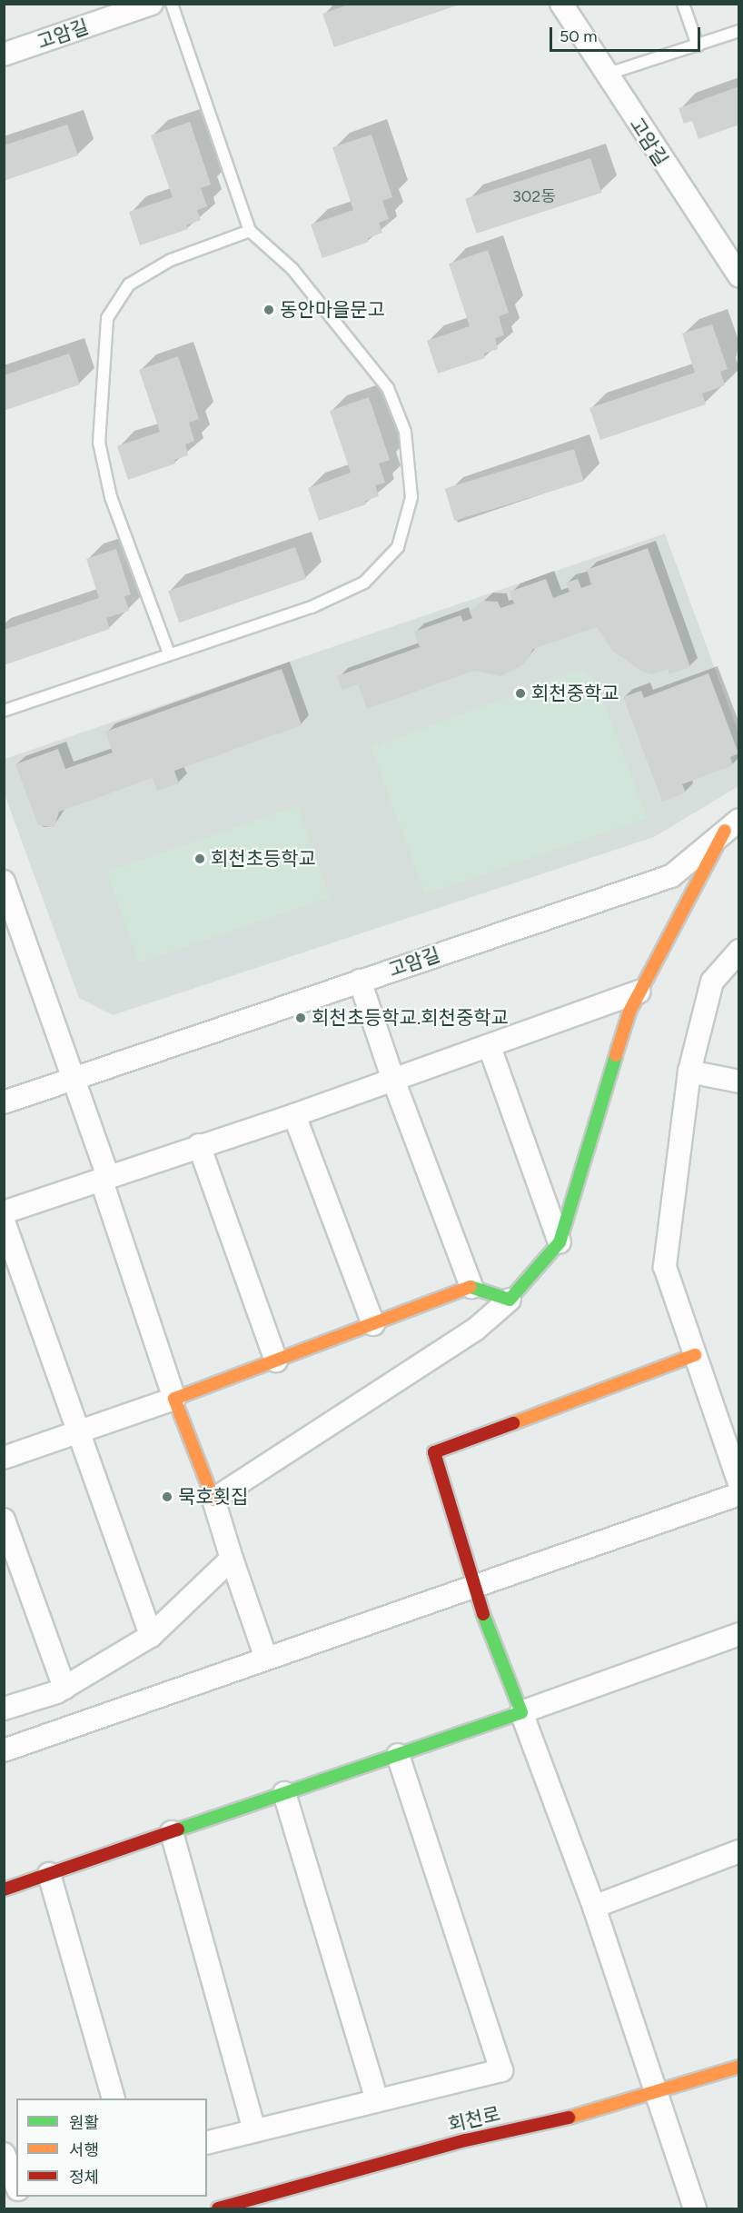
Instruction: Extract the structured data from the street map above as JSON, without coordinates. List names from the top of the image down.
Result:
{
  "streets": {
    "street": ["고암길", "회천로"]
  },
  "places": [
    "동안마을문고",
    "회천중학교",
    "회천초등학교",
    "회천초등학교.회천중학교",
    "묵호횟집"
  ],
  "house_numbers": ["302동"],
  "legend": ["원활", "서행", "정체"],
  "scale_bar": "50 m"
}
